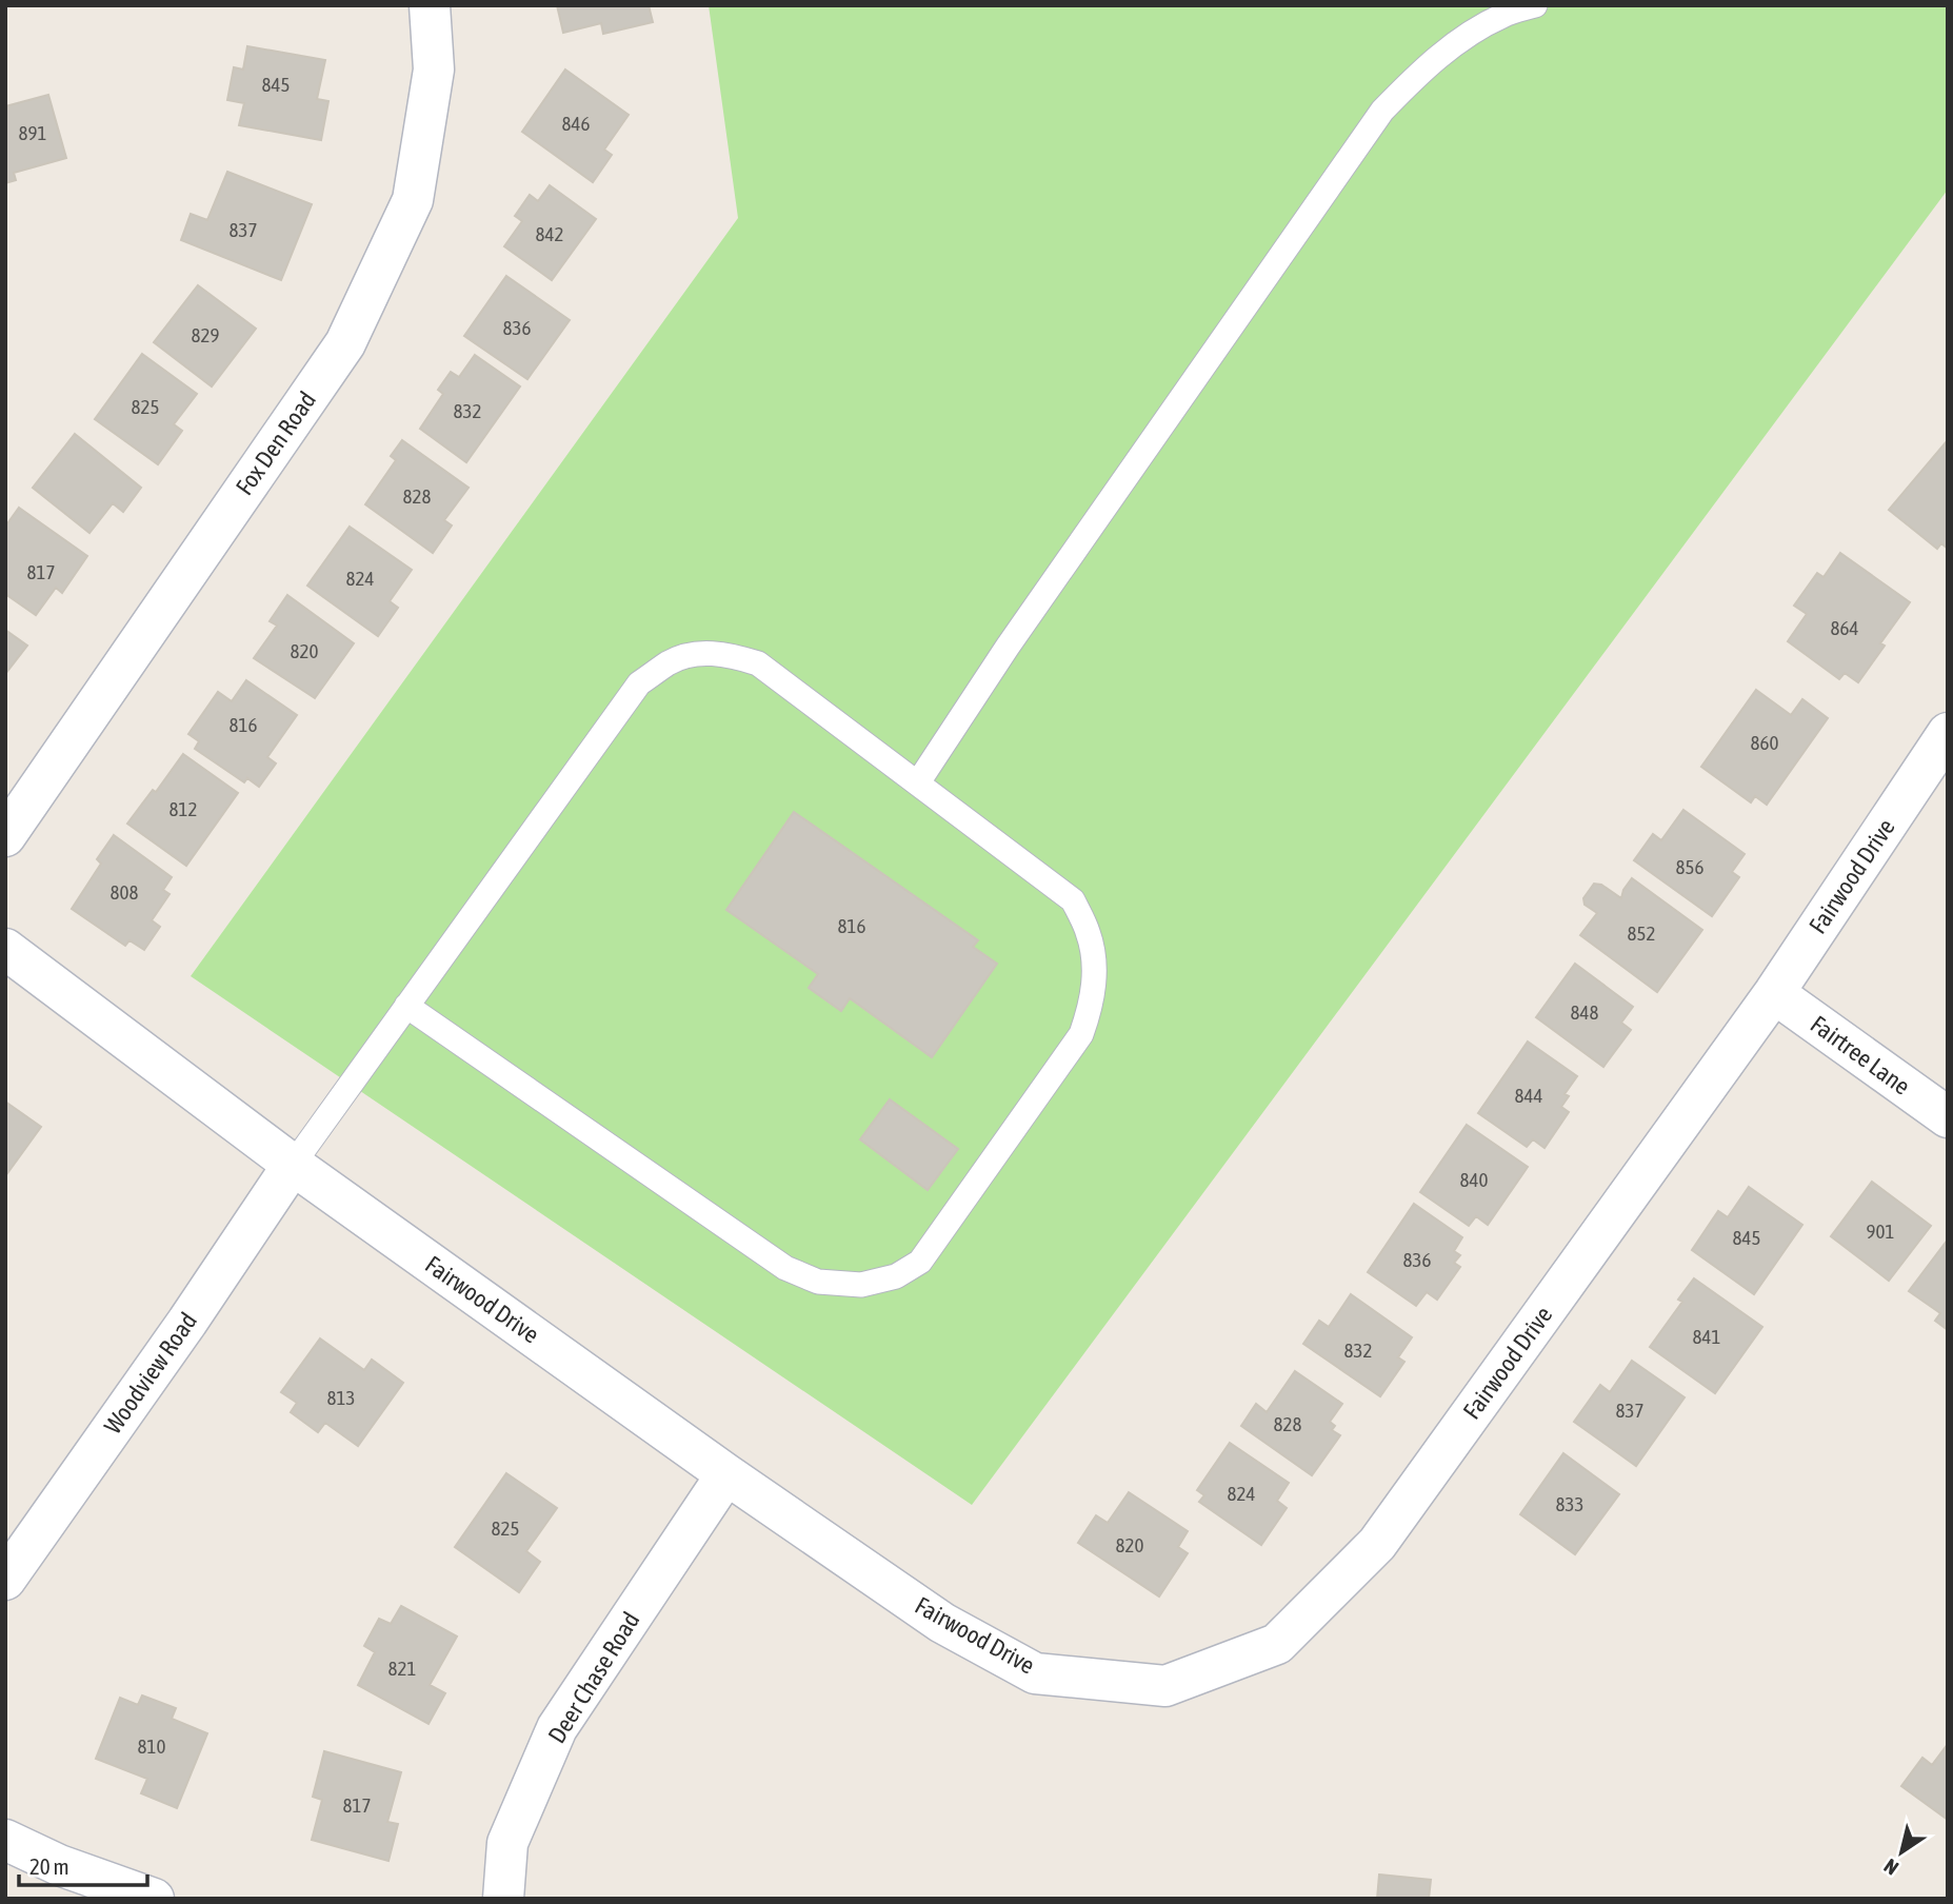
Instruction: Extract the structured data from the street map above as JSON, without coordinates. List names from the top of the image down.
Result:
{
  "streets": {
    "street": [
      "Fox Den Road",
      "Fairwood Drive",
      "Fairtree Lane",
      "Woodview Road",
      "Deer Chase Road"
    ]
  },
  "crossings": [
    ["Fairwood Drive", "Fairtree Lane"],
    ["Fairwood Drive", "Woodview Road"],
    ["Fairwood Drive", "Deer Chase Road"]
  ],
  "house_numbers": [
    "845",
    "846",
    "891",
    "837",
    "842",
    "836",
    "829",
    "825",
    "832",
    "828",
    "817",
    "824",
    "864",
    "820",
    "816",
    "860",
    "812",
    "856",
    "808",
    "816",
    "852",
    "848",
    "844",
    "840",
    "901",
    "845",
    "836",
    "841",
    "832",
    "813",
    "837",
    "828",
    "824",
    "833",
    "825",
    "820",
    "821",
    "810",
    "817"
  ],
  "scale_bar": "20 m",
  "north": "bottom left"
}
